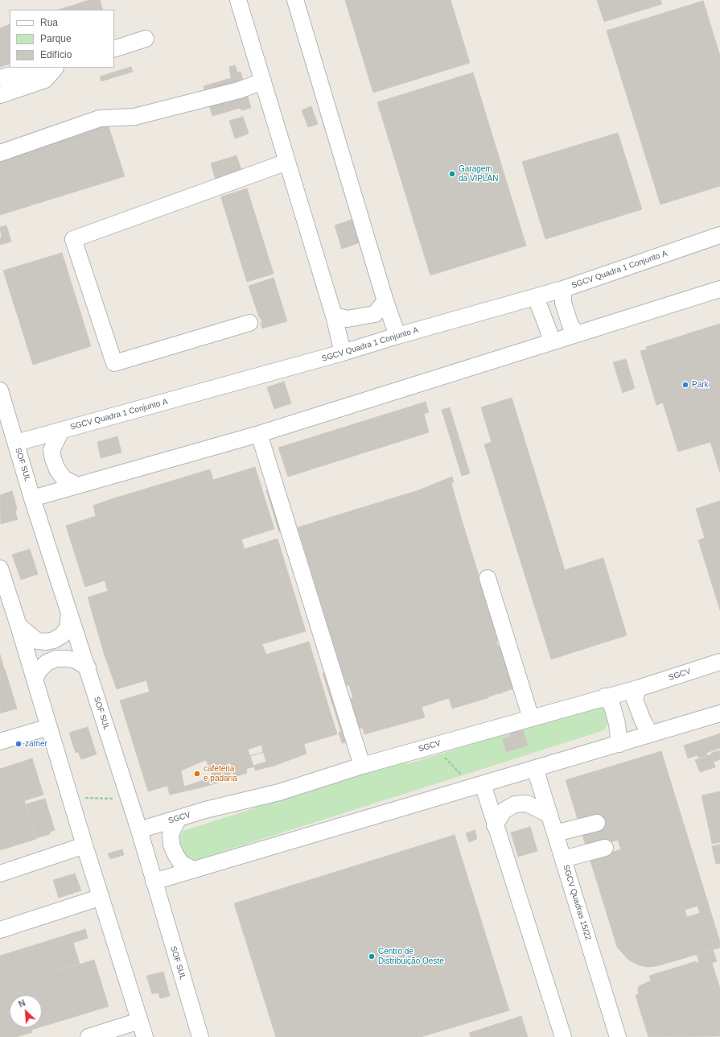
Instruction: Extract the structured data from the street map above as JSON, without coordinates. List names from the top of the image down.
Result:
{
  "streets": {
    "street": [
      "SGCV Quadra 1 Conjunto A",
      "SOF SUL",
      "SGCV",
      "SGCV Quadras 15/22"
    ]
  },
  "crossings": [
    ["SGCV Quadra 1 Conjunto A", "SOF SUL"],
    ["SOF SUL", "SGCV"]
  ],
  "places": [
    "Garagem da VIPLAN",
    "Park",
    "zamer",
    "cafeteria e padaria",
    "Centro de Distribuição Oeste"
  ],
  "legend": ["Rua", "Parque", "Edifício"],
  "north": "top left"
}
